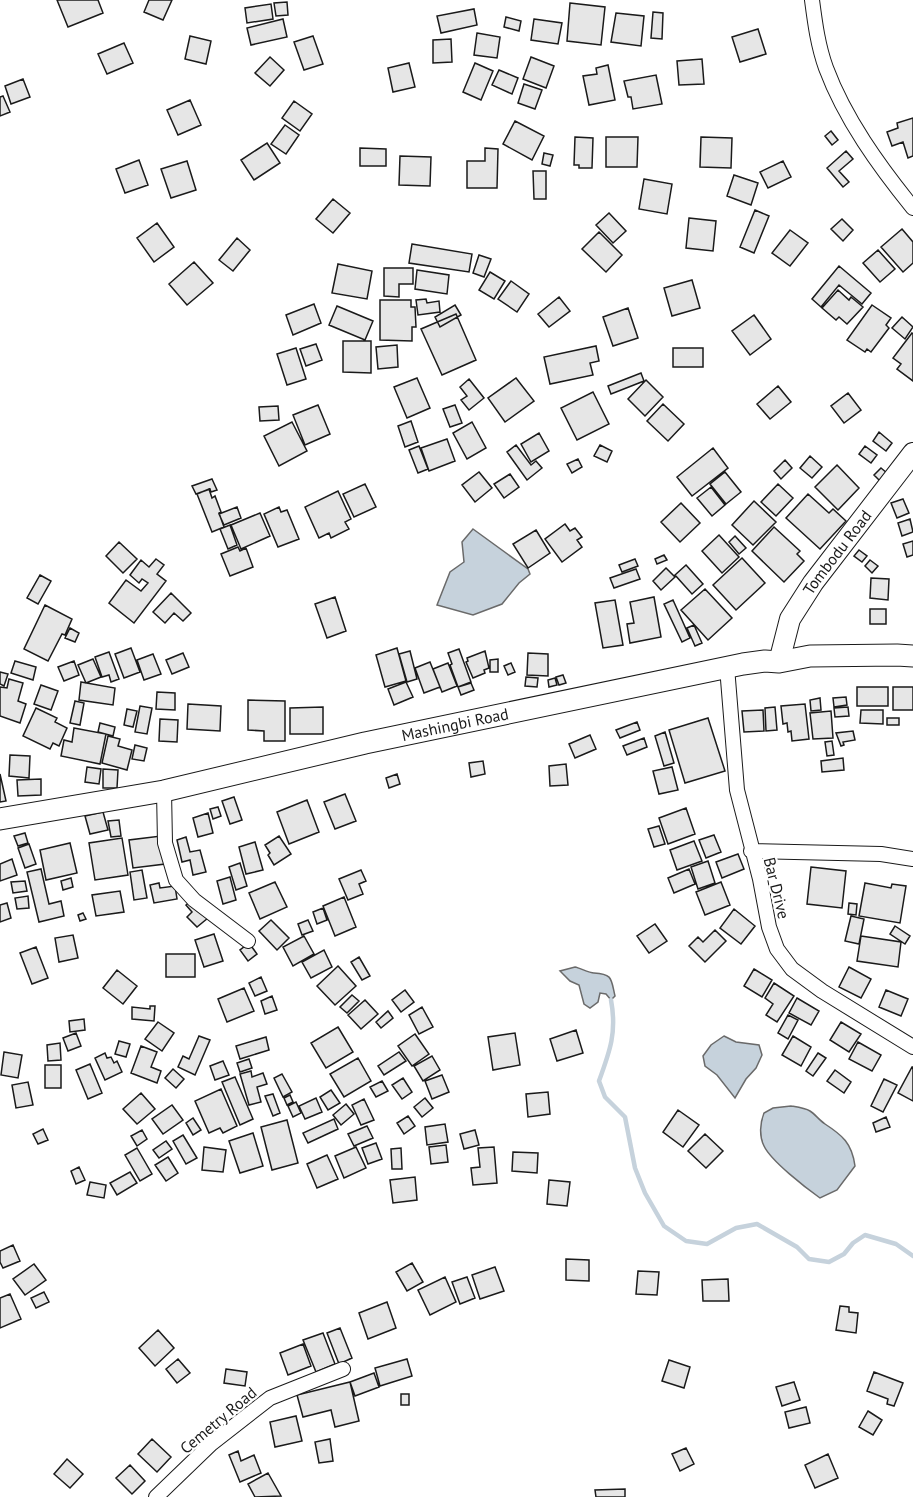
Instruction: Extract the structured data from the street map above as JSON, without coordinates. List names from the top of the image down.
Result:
{
  "streets": {
    "main road": ["Tombodu Road", "Mashingbi Road"],
    "street": ["Bar Drive", "Cemetry Road"]
  },
  "crossings": [
    ["Tombodu Road", "Mashingbi Road"],
    ["Mashingbi Road", "Bar Drive"]
  ]
}
